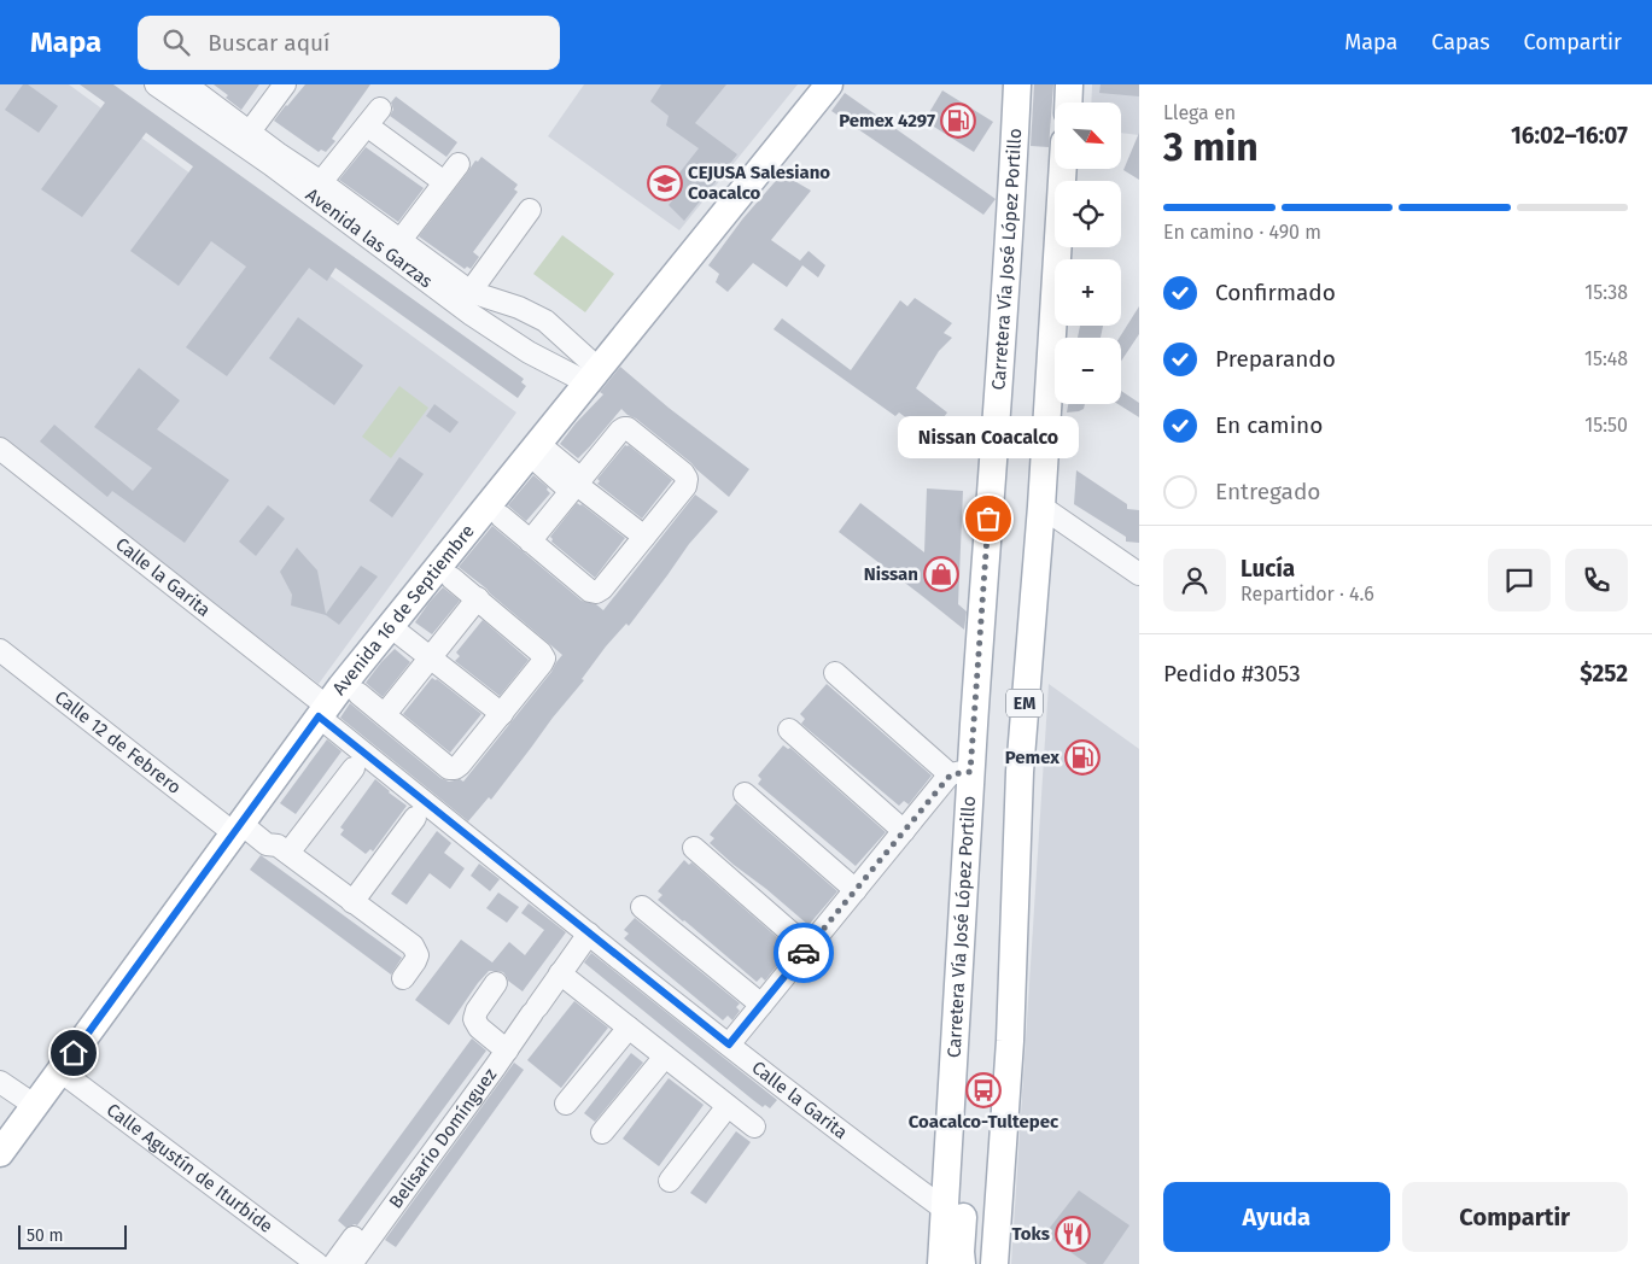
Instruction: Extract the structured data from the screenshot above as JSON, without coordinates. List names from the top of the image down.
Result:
{
  "streets": {
    "main road": ["Carretera Vía José López Portillo", "Avenida 16 de Septiembre", "EM"],
    "street": [
      "Avenida las Garzas",
      "Calle la Garita",
      "Calle 12 de Febrero",
      "Belisario Domínguez",
      "Calle Agustín de Iturbide"
    ]
  },
  "crossings": [
    ["Avenida las Garzas", "Avenida 16 de Septiembre"],
    ["Carretera Vía José López Portillo", "Calle la Garita"],
    ["Calle la Garita", "Avenida 16 de Septiembre"],
    ["Calle la Garita", "Belisario Domínguez"],
    ["Avenida 16 de Septiembre", "Calle 12 de Febrero"],
    ["Avenida 16 de Septiembre", "Calle Agustín de Iturbide"]
  ],
  "places": {
    "fuel station": ["Pemex 4297", "Pemex"],
    "school or university": ["CEJUSA Salesiano Coacalco"],
    "other": ["Nissan Coacalco"],
    "shop": ["Nissan"],
    "bus stop": ["Coacalco-Tultepec"],
    "restaurant": ["Toks"]
  },
  "scale_bar": "50 m",
  "north": "bottom right",
  "page": {
    "header": "Mapa",
    "search": "Buscar aquí",
    "nav": ["Mapa", "Capas", "Compartir"],
    "heading": ["3 min", "Llega en", "16:02–16:07"],
    "panel": [
      "Lucía",
      "Repartidor · 4.6",
      "Pedido #3053",
      "$252"
    ],
    "map_buttons": ["+", "−"],
    "bar": "En camino · 490 m",
    "list": [
      ["Confirmado", "15:38"],
      ["Preparando", "15:48"],
      ["En camino", "15:50"],
      "Entregado"
    ],
    "bubble": "Nissan Coacalco",
    "buttons": ["Ayuda", "Compartir"],
    "scale": "50 m"
  }
}
